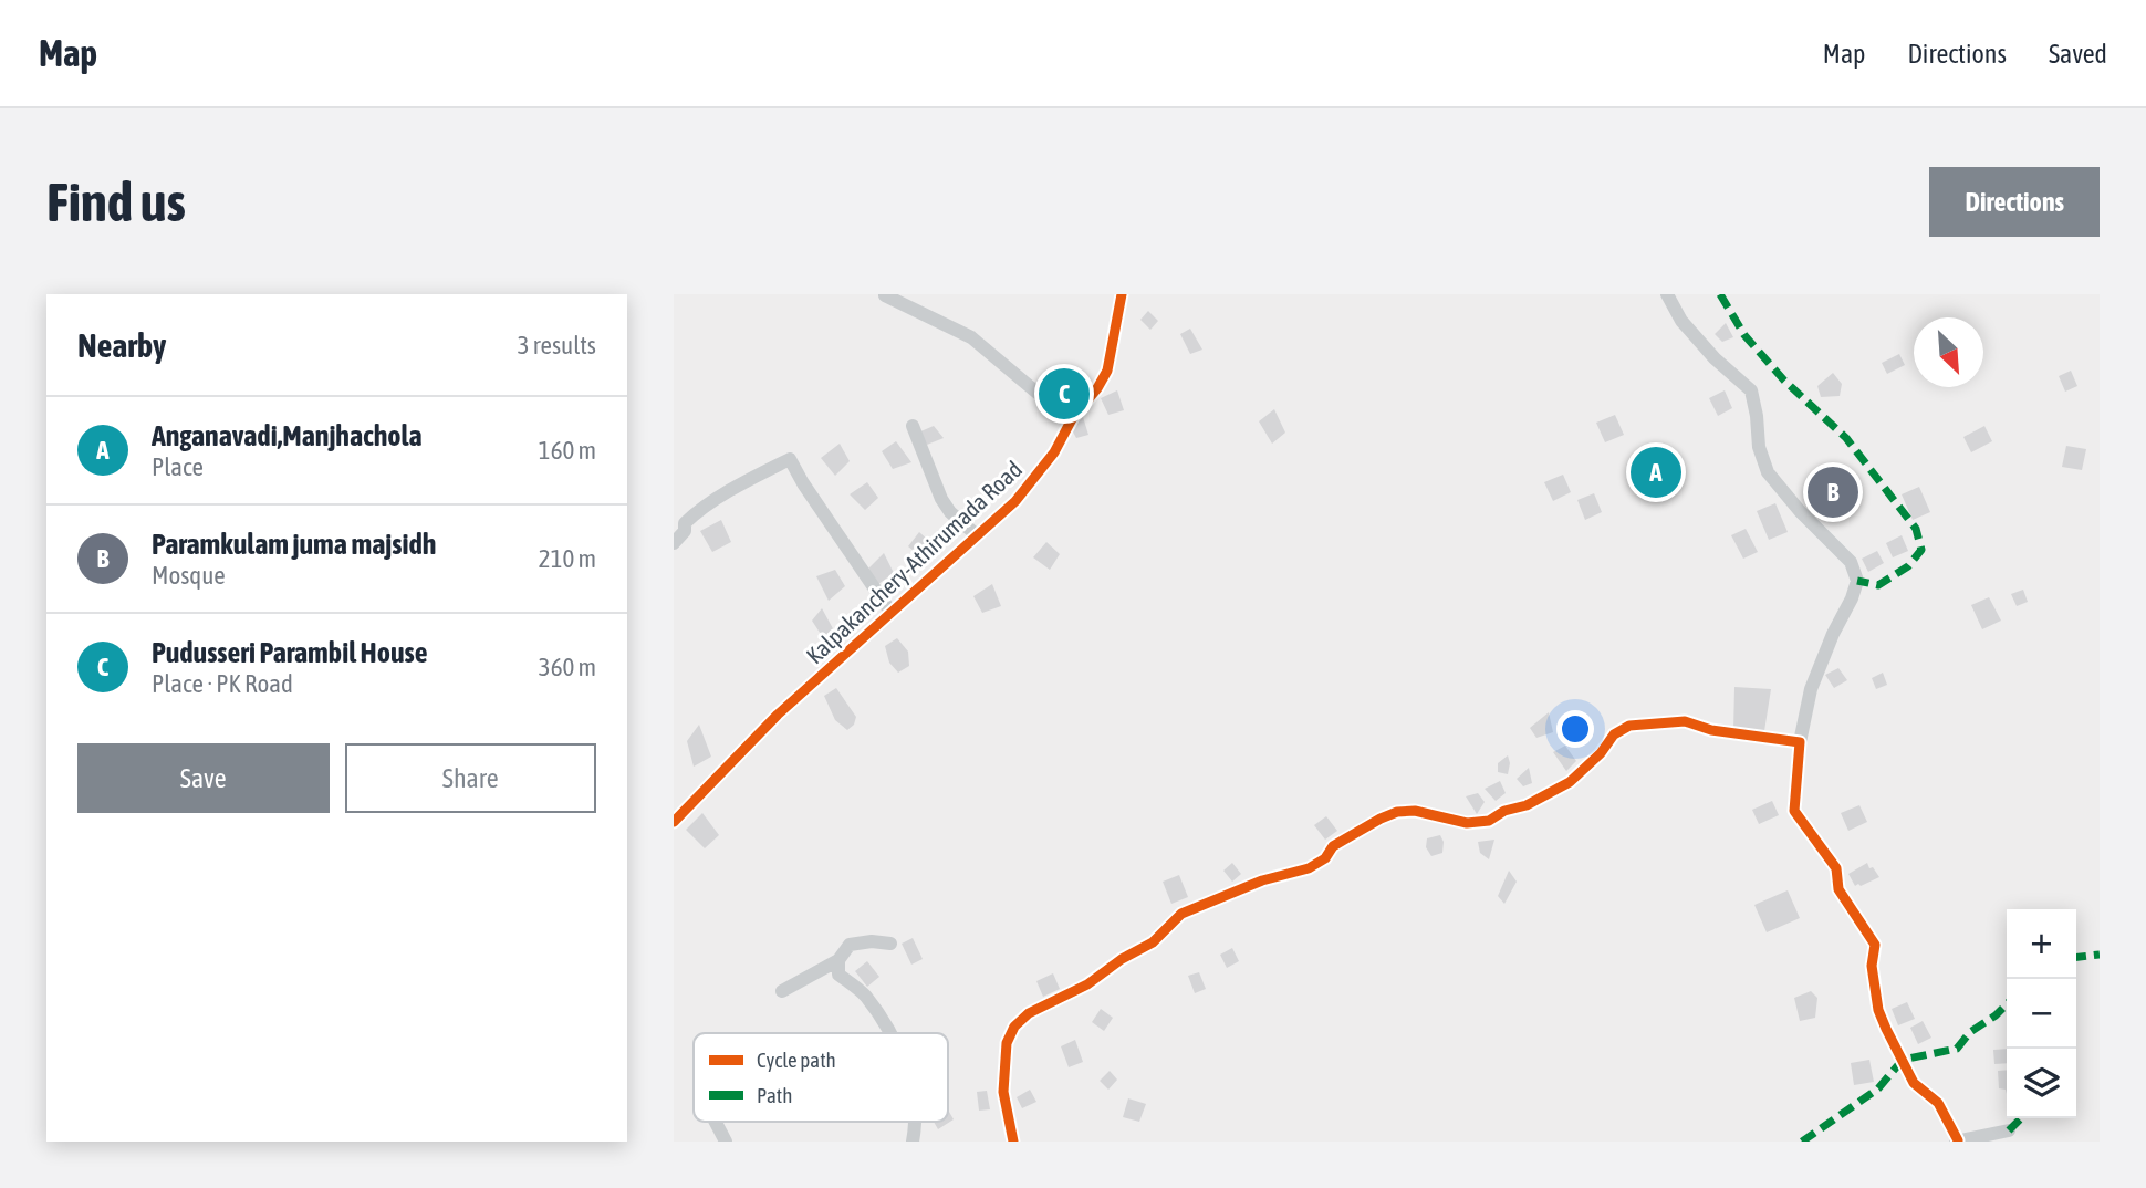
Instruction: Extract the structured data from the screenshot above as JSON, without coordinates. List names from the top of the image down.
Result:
{
  "streets": {
    "street": ["Kalpakanchery-Athirumada Road"]
  },
  "legend": ["Cycle path", "Path"],
  "north": "bottom right",
  "page": {
    "header": "Map",
    "nav": ["Map", "Directions", "Saved"],
    "buttons": [
      "Directions",
      ["Save", "Share"]
    ],
    "title": "Find us",
    "heading": ["Nearby", "3 results"],
    "pins": ["C", "A", "B"],
    "list": [
      {
        "mark": "A",
        "name": "Anganavadi,Manjhachola",
        "note": "Place",
        "value": "160 m"
      },
      {
        "mark": "B",
        "name": "Paramkulam juma majsidh",
        "note": "Mosque",
        "value": "210 m"
      },
      {
        "mark": "C",
        "name": "Pudusseri Parambil House",
        "note": "Place · PK Road",
        "value": "360 m"
      }
    ],
    "map_buttons": ["+", "−"]
  }
}
